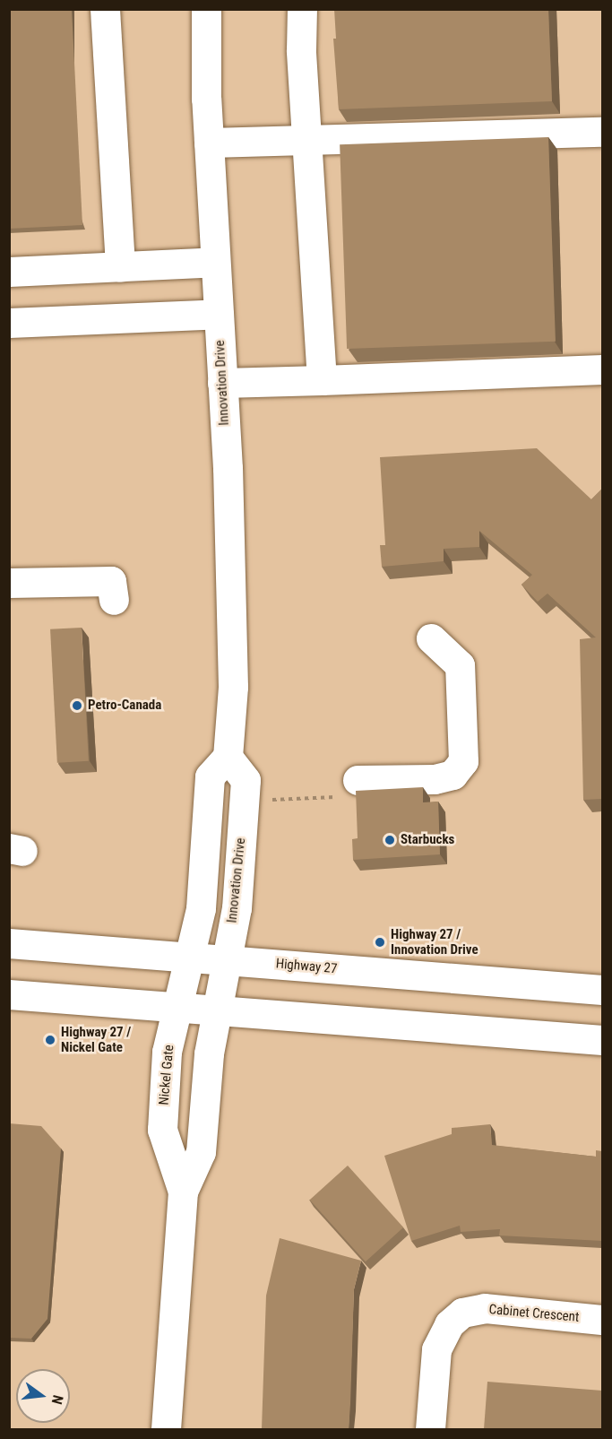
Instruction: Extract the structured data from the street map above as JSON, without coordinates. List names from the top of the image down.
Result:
{
  "streets": {
    "street": [
      "Innovation Drive",
      "Highway 27",
      "Nickel Gate",
      "Cabinet Crescent"
    ]
  },
  "crossings": [
    ["Innovation Drive", "Highway 27"],
    ["Innovation Drive", "Nickel Gate"],
    ["Highway 27", "Nickel Gate"]
  ],
  "places": [
    "Petro-Canada",
    "Starbucks",
    "Highway 27 / Innovation Drive",
    "Highway 27 / Nickel Gate"
  ],
  "north": "right"
}
